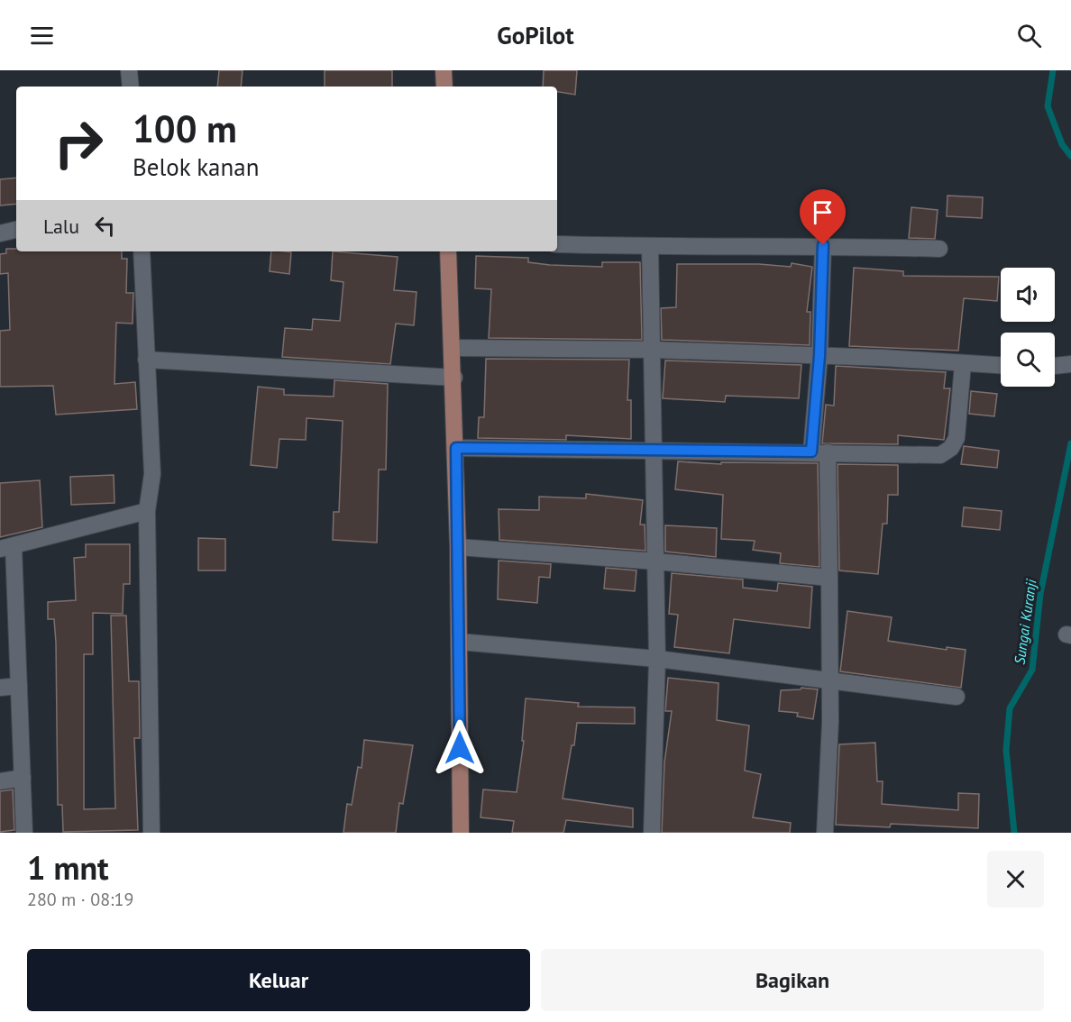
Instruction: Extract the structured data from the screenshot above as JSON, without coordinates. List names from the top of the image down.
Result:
{
  "water": ["Sungai Kuranji"],
  "page": {
    "header": "GoPilot",
    "turn": ["100 m", "Belok kanan"],
    "then": "Lalu",
    "heading": ["1 mnt", "280 m · 08:19"],
    "buttons": ["Keluar", "Bagikan"]
  }
}
